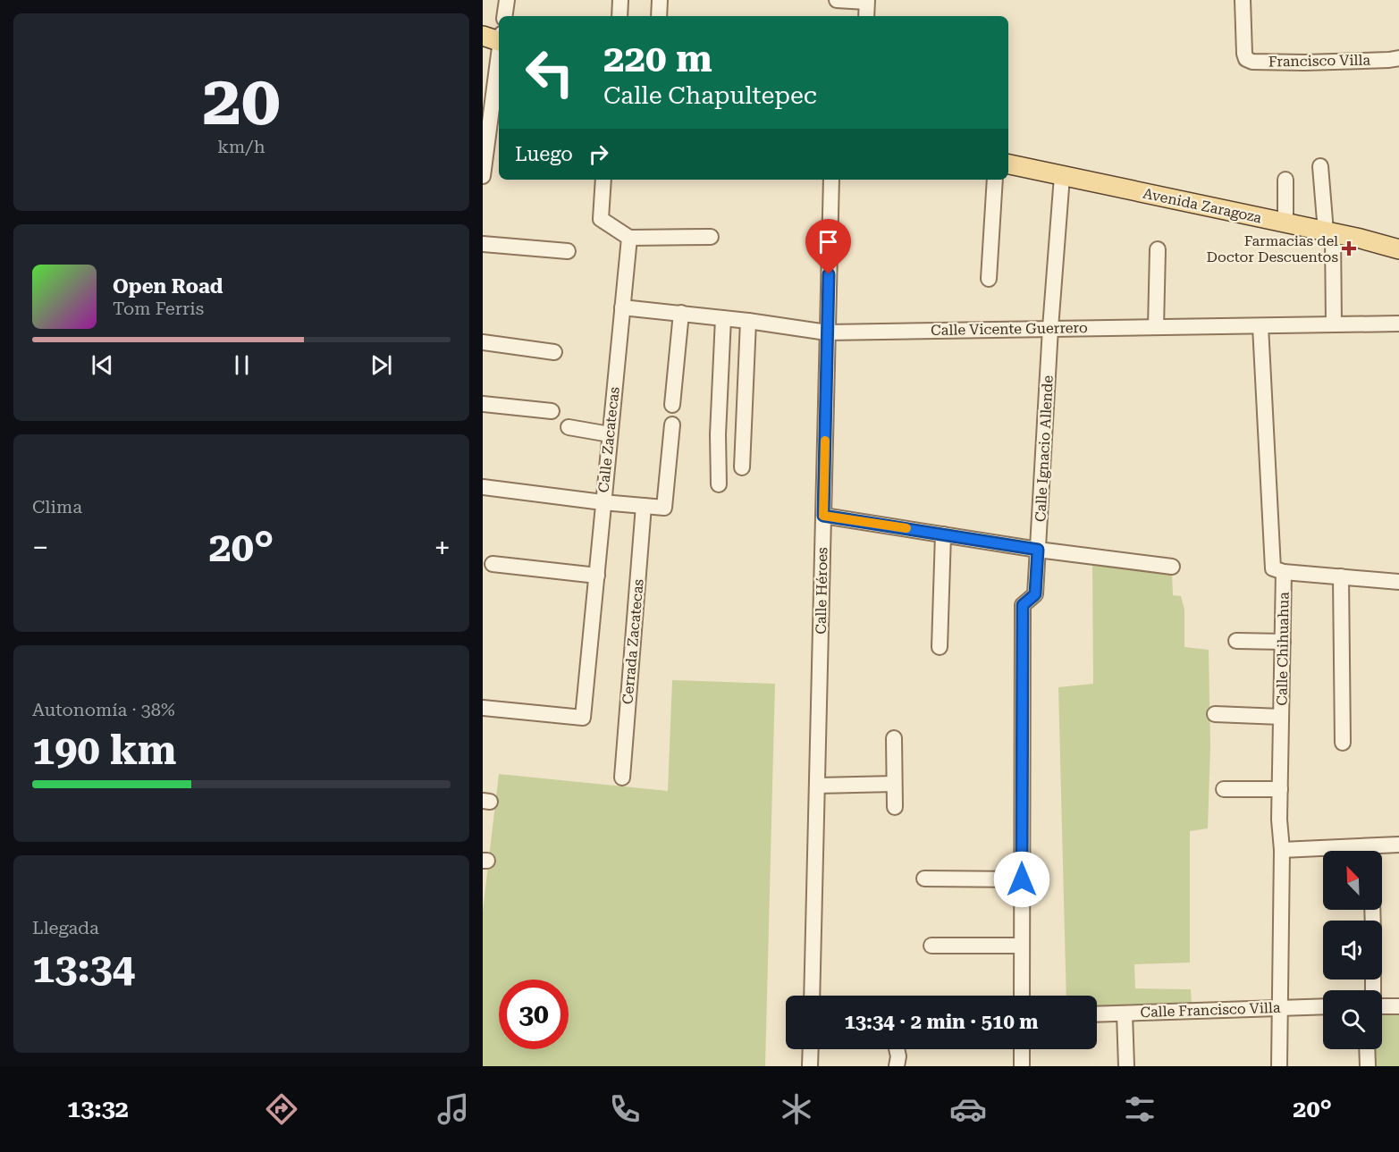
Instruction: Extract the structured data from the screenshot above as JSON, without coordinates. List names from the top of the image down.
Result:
{
  "streets": {
    "main road": ["Avenida Zaragoza"],
    "street": [
      "Francisco Villa",
      "Calle Vicente Guerrero",
      "Calle Zacatecas",
      "Calle Ignacio Allende",
      "Calle Héroes",
      "Cerrada Zacatecas",
      "Calle Chihuahua",
      "Calle Francisco Villa"
    ]
  },
  "crossings": [
    ["Avenida Zaragoza", "Calle Ignacio Allende"],
    ["Calle Vicente Guerrero", "Calle Zacatecas"],
    ["Calle Vicente Guerrero", "Calle Ignacio Allende"],
    ["Calle Vicente Guerrero", "Calle Héroes"],
    ["Calle Vicente Guerrero", "Calle Chihuahua"],
    ["Calle Chihuahua", "Calle Francisco Villa"]
  ],
  "places": {
    "health": ["Farmacias del Doctor Descuentos"]
  },
  "north": "top left",
  "page": {
    "tile": [
      ["20", "km/h"],
      "Clima",
      ["Autonomía · 38%", "190 km"],
      ["Llegada", "13:34"]
    ],
    "turn": ["220 m", "Calle Chapultepec"],
    "then": "Luego",
    "song": ["Open Road", "Tom Ferris"],
    "heat": ["−", "20°", "+"],
    "limit": "30",
    "trip": "13:34 · 2 min · 510 m",
    "tabs": ["13:32", "20°"]
  }
}
